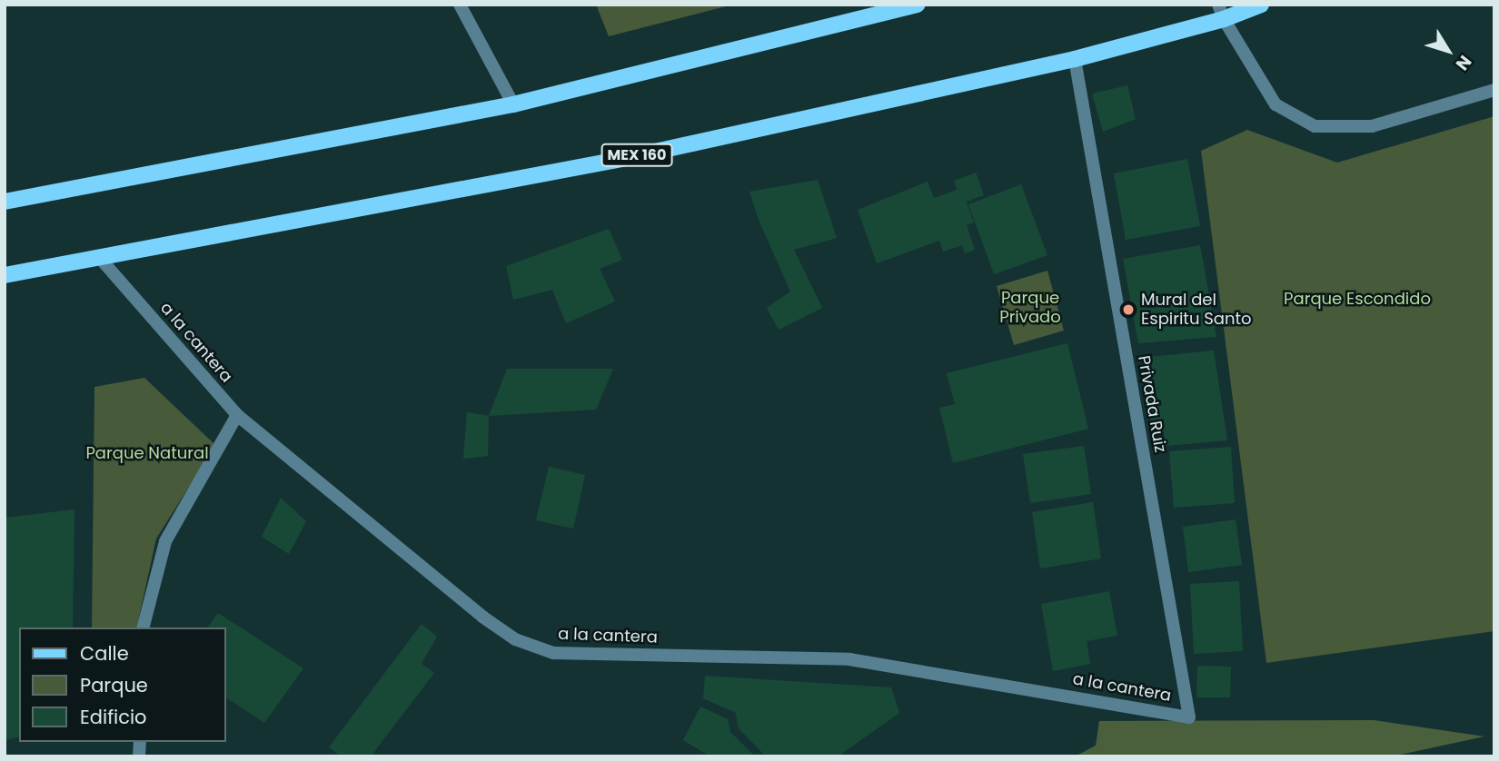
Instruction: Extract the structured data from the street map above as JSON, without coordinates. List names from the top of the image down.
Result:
{
  "streets": {
    "main road": ["MEX 160"],
    "street": ["a la cantera", "Privada Ruiz"]
  },
  "crossings": [
    ["MEX 160", "a la cantera"],
    ["MEX 160", "Privada Ruiz"],
    ["a la cantera", "Privada Ruiz"]
  ],
  "parks": ["Parque Privado", "Parque Escondido", "Parque Natural"],
  "places": ["Mural del Espiritu Santo"],
  "legend": ["Calle", "Parque", "Edificio"],
  "north": "bottom right"
}
